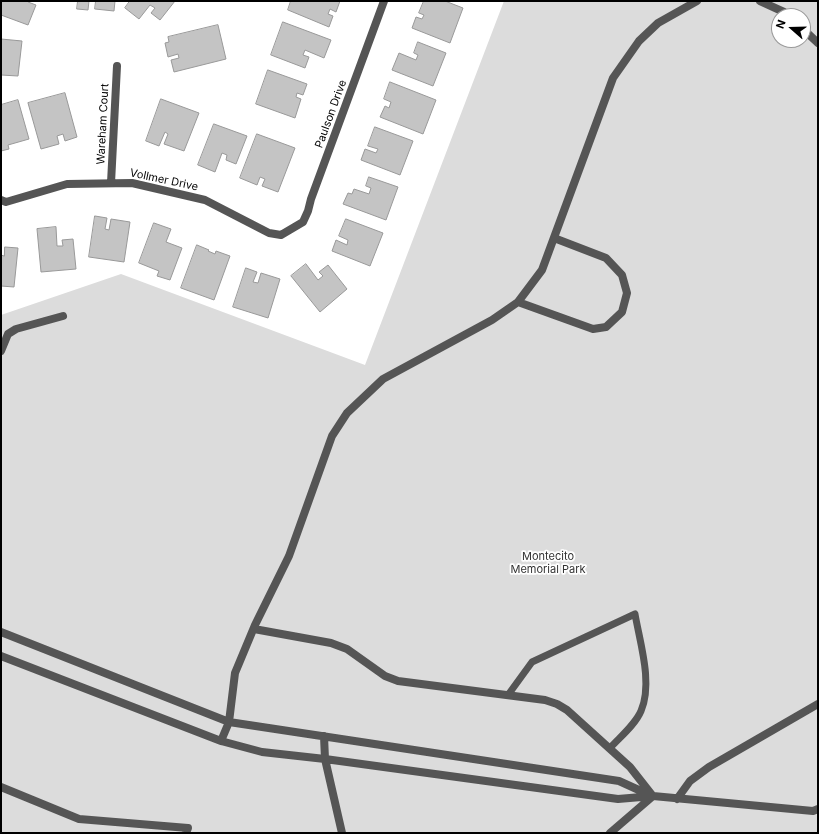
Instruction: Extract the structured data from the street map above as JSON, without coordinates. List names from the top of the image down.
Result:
{
  "streets": {
    "street": ["Paulson Drive", "Wareham Court", "Vollmer Drive"]
  },
  "crossings": [
    ["Paulson Drive", "Vollmer Drive"],
    ["Wareham Court", "Vollmer Drive"]
  ],
  "parks": ["Montecito Memorial Park"],
  "north": "left"
}
